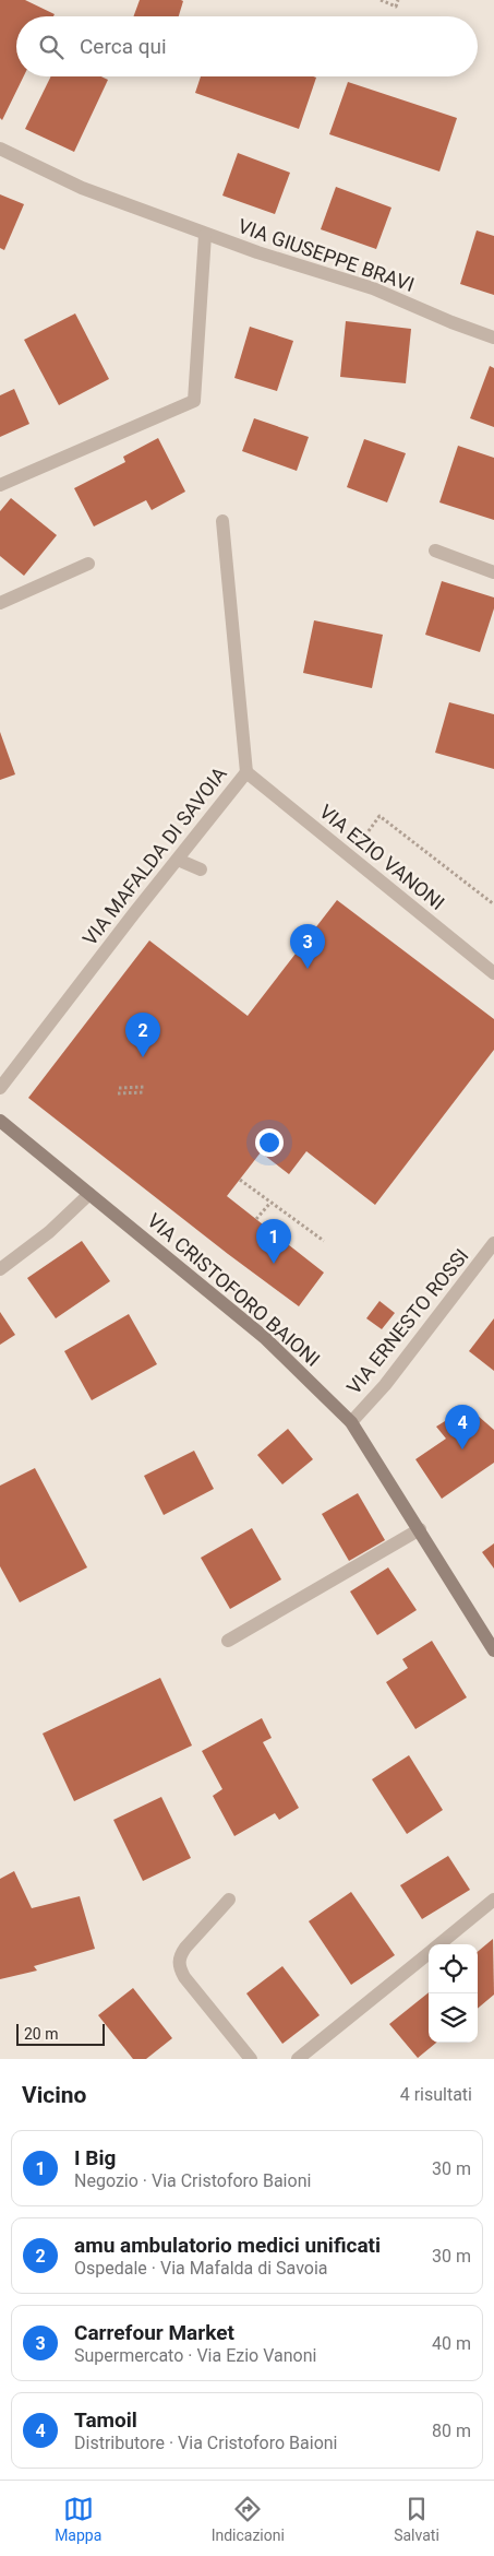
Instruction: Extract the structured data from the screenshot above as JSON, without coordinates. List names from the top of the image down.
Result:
{
  "streets": {
    "street": [
      "VIA GIUSEPPE BRAVI",
      "VIA MAFALDA DI SAVOIA",
      "VIA EZIO VANONI",
      "VIA CRISTOFORO BAIONI",
      "VIA ERNESTO ROSSI"
    ]
  },
  "crossings": [
    ["VIA MAFALDA DI SAVOIA", "VIA EZIO VANONI"],
    ["VIA CRISTOFORO BAIONI", "VIA ERNESTO ROSSI"]
  ],
  "scale_bar": "20 m",
  "page": {
    "search": "Cerca qui",
    "pins": [
      "3",
      "2",
      "1",
      "4"
    ],
    "scale": "20 m",
    "heading": ["Vicino", "4 risultati"],
    "list": [
      {
        "mark": "1",
        "name": "I Big",
        "note": "Negozio · Via Cristoforo Baioni",
        "value": "30 m"
      },
      {
        "mark": "2",
        "name": "amu ambulatorio medici unificati",
        "note": "Ospedale · Via Mafalda di Savoia",
        "value": "30 m"
      },
      {
        "mark": "3",
        "name": "Carrefour Market",
        "note": "Supermercato · Via Ezio Vanoni",
        "value": "40 m"
      },
      {
        "mark": "4",
        "name": "Tamoil",
        "note": "Distributore · Via Cristoforo Baioni",
        "value": "80 m"
      }
    ],
    "nav": ["Mappa", "Indicazioni", "Salvati"]
  }
}
